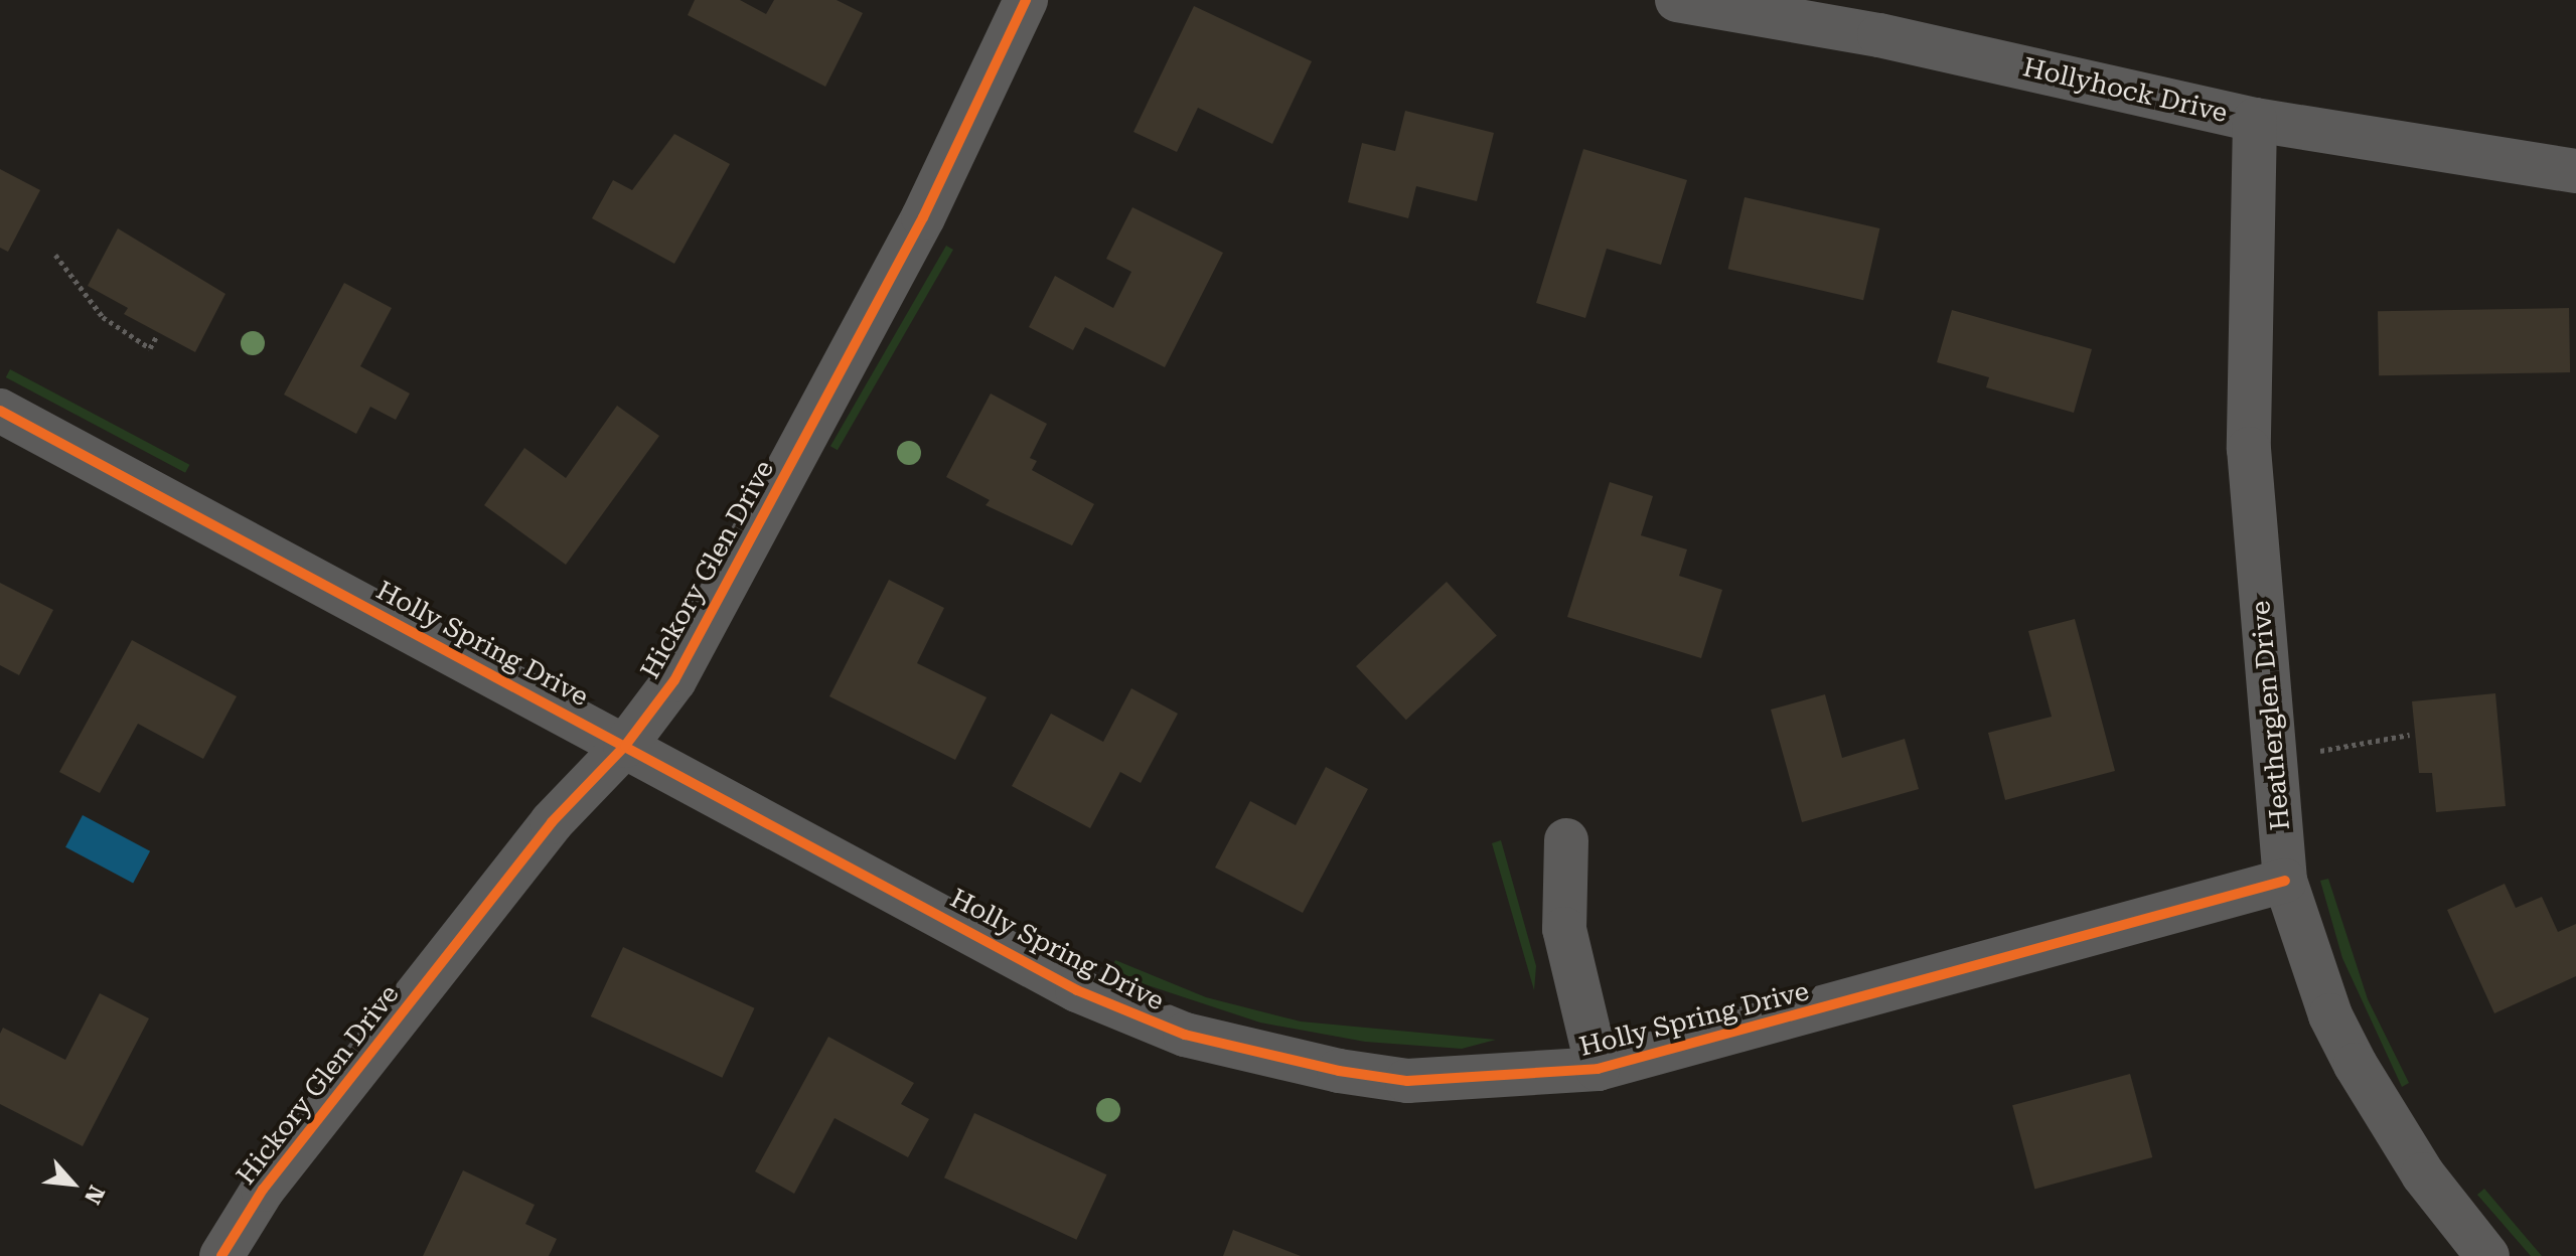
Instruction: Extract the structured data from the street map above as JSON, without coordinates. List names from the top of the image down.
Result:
{
  "streets": {
    "street": [
      "Hollyhock Drive",
      "Hickory Glen Drive",
      "Holly Spring Drive",
      "Heatherglen Drive"
    ]
  },
  "crossings": [
    ["Hollyhock Drive", "Heatherglen Drive"],
    ["Hickory Glen Drive", "Holly Spring Drive"],
    ["Holly Spring Drive", "Heatherglen Drive"]
  ],
  "north": "bottom right"
}
